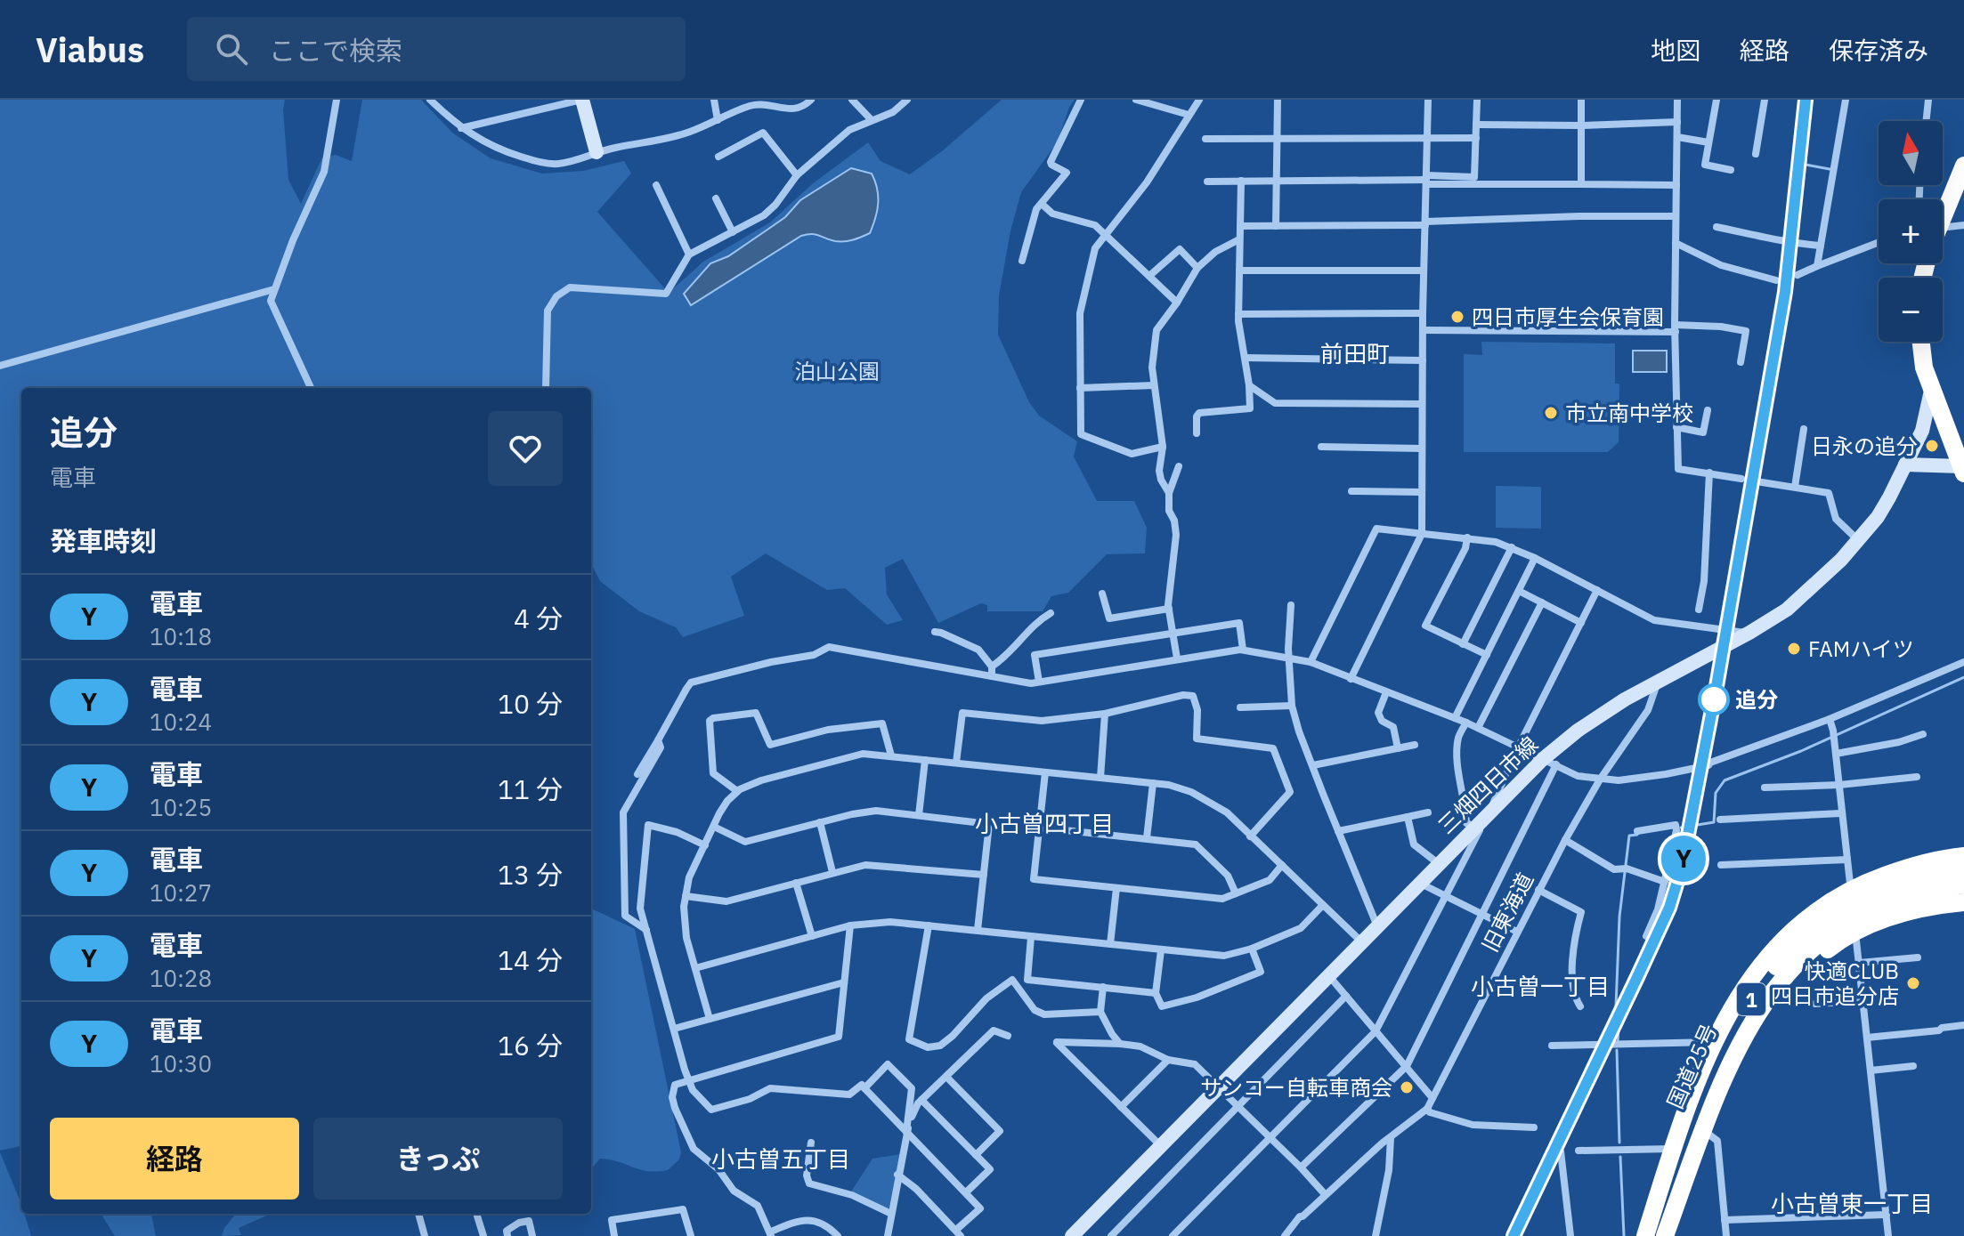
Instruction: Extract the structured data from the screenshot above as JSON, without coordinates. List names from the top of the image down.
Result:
{
  "streets": {
    "highway": ["1", "国道25号"],
    "main road": ["三畑四日市線"],
    "street": ["旧東海道"]
  },
  "crossings": [
    ["三畑四日市線", "旧東海道"],
    ["1", "国道25号"]
  ],
  "districts": [
    "前田町",
    "小古曽四丁目",
    "小古曽一丁目",
    "小古曽五丁目",
    "小古曽東一丁目"
  ],
  "parks": ["泊山公園"],
  "places": [
    "四日市厚生会保育園",
    "市立南中学校",
    "日永の追分",
    "FAMハイツ",
    "追分",
    "快適CLUB 四日市追分店",
    "サンコー自転車商会"
  ],
  "north": "top",
  "page": {
    "header": "Viabus",
    "search": "ここで検索",
    "nav": ["地図", "経路", "保存済み"],
    "on_map": "Y",
    "map_buttons": ["+", "−"],
    "heading": [
      ["追分", "電車"],
      "発車時刻"
    ],
    "list": [
      {
        "mark": "Y",
        "name": "電車",
        "note": "10:18",
        "value": "4 分"
      },
      {
        "mark": "Y",
        "name": "電車",
        "note": "10:24",
        "value": "10 分"
      },
      {
        "mark": "Y",
        "name": "電車",
        "note": "10:25",
        "value": "11 分"
      },
      {
        "mark": "Y",
        "name": "電車",
        "note": "10:27",
        "value": "13 分"
      },
      {
        "mark": "Y",
        "name": "電車",
        "note": "10:28",
        "value": "14 分"
      },
      {
        "mark": "Y",
        "name": "電車",
        "note": "10:30",
        "value": "16 分"
      }
    ],
    "buttons": ["経路", "きっぷ"]
  }
}
